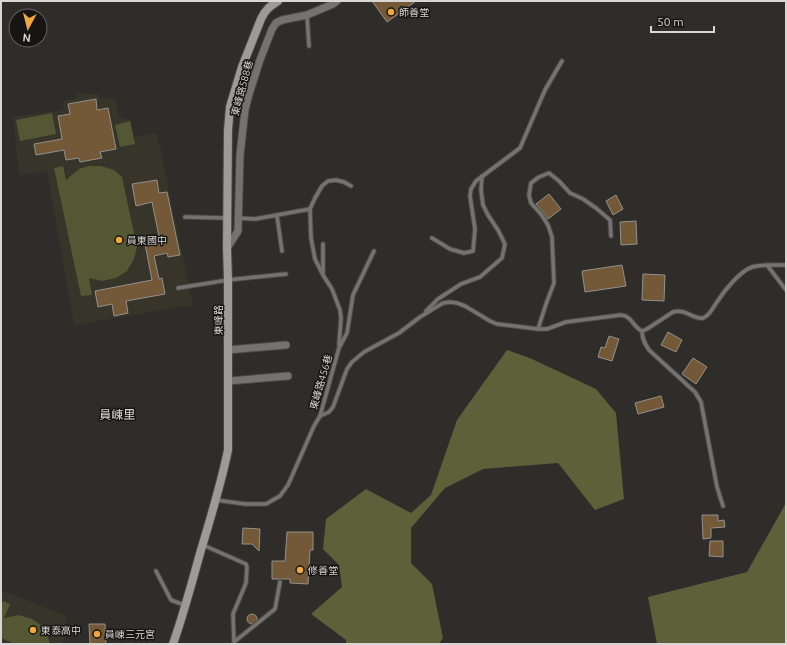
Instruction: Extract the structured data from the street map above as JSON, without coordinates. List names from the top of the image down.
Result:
{
  "streets": {
    "main road": ["東峰路"],
    "street": ["東峰路588巷"],
    "lane": ["東峰路456巷"]
  },
  "crossings": [
    ["東峰路588巷", "東峰路"],
    ["東峰路", "東峰路456巷"]
  ],
  "districts": ["員崠里"],
  "places": [
    "師善堂",
    "員東國中",
    "修善堂",
    "東泰高中",
    "員崠三元宮"
  ],
  "scale_bar": "50 m",
  "north": "bottom"
}
